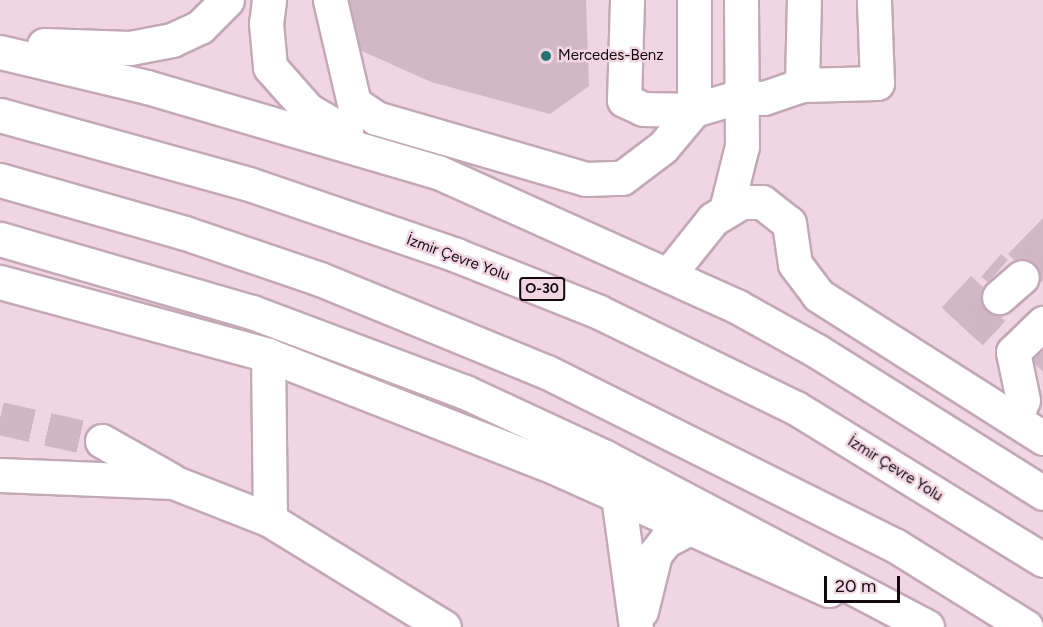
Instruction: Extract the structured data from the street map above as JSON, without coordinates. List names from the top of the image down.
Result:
{
  "streets": {
    "main road": ["İzmir Çevre Yolu", "O-30"]
  },
  "places": ["Mercedes-Benz"],
  "scale_bar": "20 m"
}
